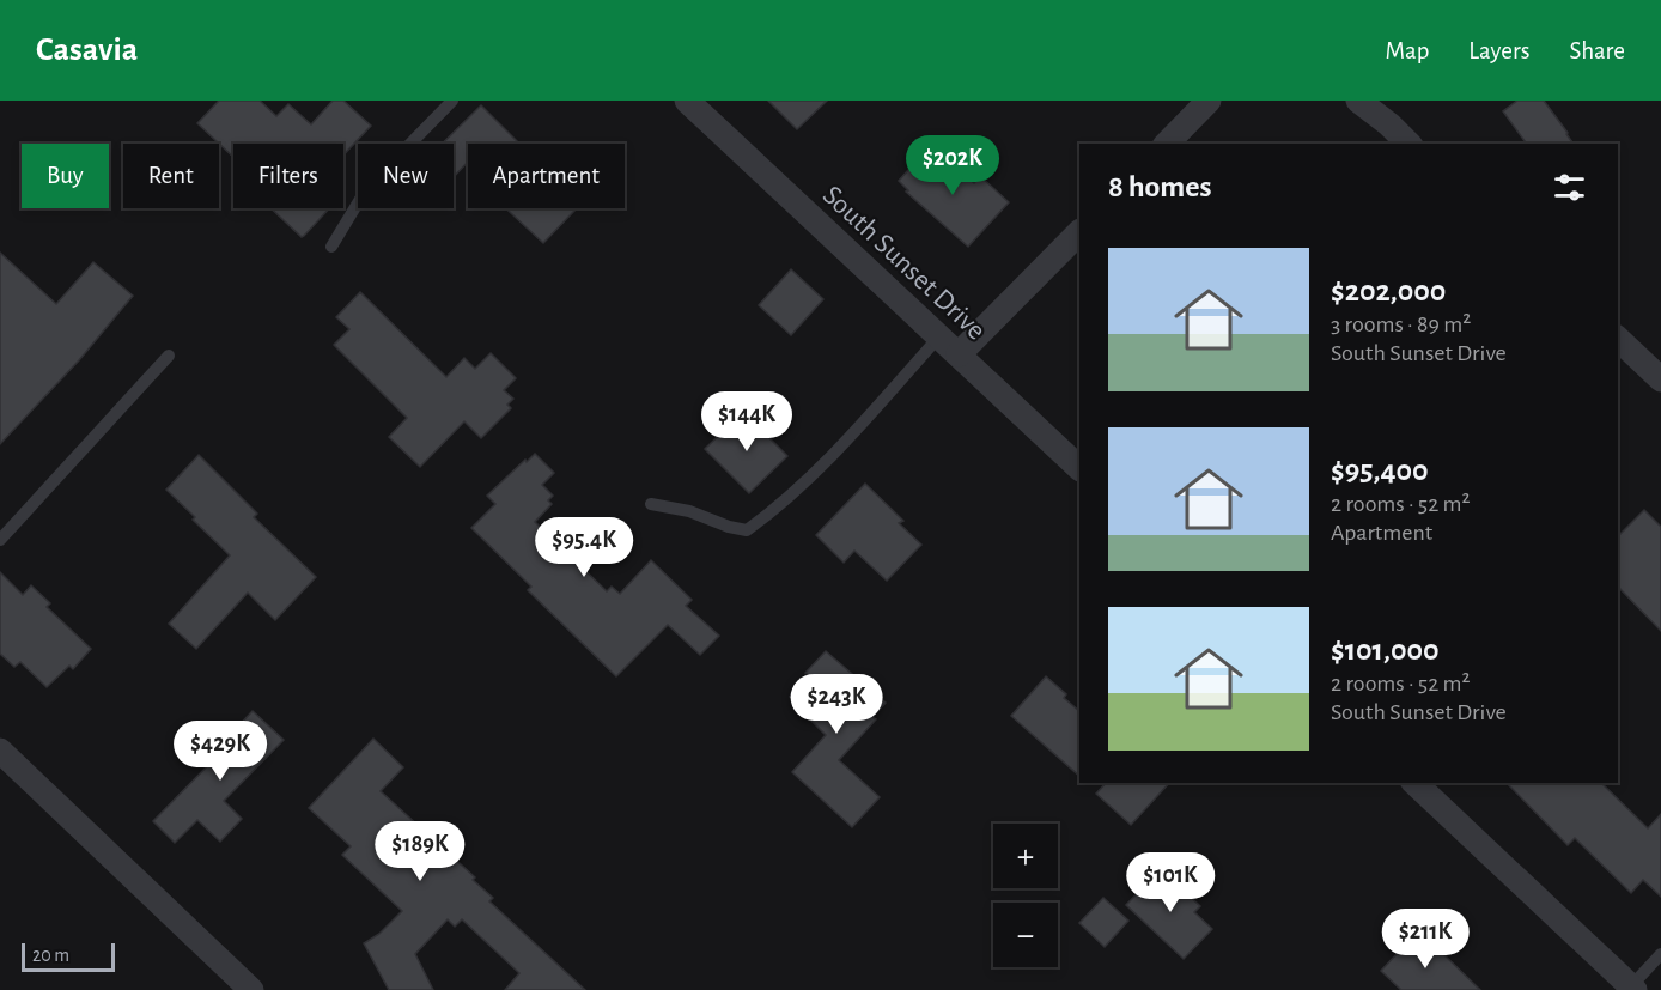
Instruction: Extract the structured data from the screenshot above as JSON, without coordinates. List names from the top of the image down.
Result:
{
  "streets": {
    "street": ["South Sunset Drive"]
  },
  "scale_bar": "20 m",
  "page": {
    "header": "Casavia",
    "nav": ["Map", "Layers", "Share"],
    "price": [
      "$202K",
      "$144K",
      "$95.4K",
      "$243K",
      "$429K",
      "$189K",
      "$101K",
      "$211K"
    ],
    "chip": [
      "Buy",
      "Rent",
      "Filters",
      "New",
      "Apartment"
    ],
    "heading": "8 homes",
    "list": [
      {
        "name": "$202,000",
        "note": "3 rooms · 89 m² · South Sunset Drive"
      },
      {
        "name": "$95,400",
        "note": "2 rooms · 52 m² · Apartment"
      },
      {
        "name": "$101,000",
        "note": "2 rooms · 52 m² · South Sunset Drive"
      }
    ],
    "map_buttons": ["+", "−"],
    "scale": "20 m"
  }
}
